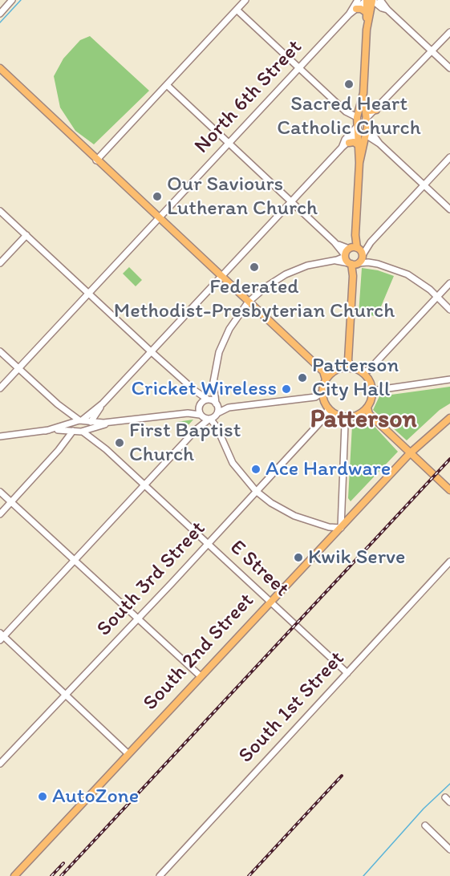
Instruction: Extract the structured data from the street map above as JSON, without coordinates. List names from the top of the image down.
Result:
{
  "streets": {
    "main road": ["South 2nd Street"],
    "street": [
      "North 6th Street",
      "E Street",
      "South 3rd Street",
      "South 1st Street"
    ]
  },
  "crossings": [
    ["E Street", "South 3rd Street"],
    ["E Street", "South 2nd Street"],
    ["E Street", "South 1st Street"]
  ],
  "districts": ["Patterson"],
  "places": [
    "Sacred Heart Catholic Church",
    "Our Saviours Lutheran Church",
    "Federated Methodist-Presbyterian Church",
    "Patterson City Hall",
    "Cricket Wireless",
    "First Baptist Church",
    "Ace Hardware",
    "Kwik Serve",
    "AutoZone"
  ]
}
